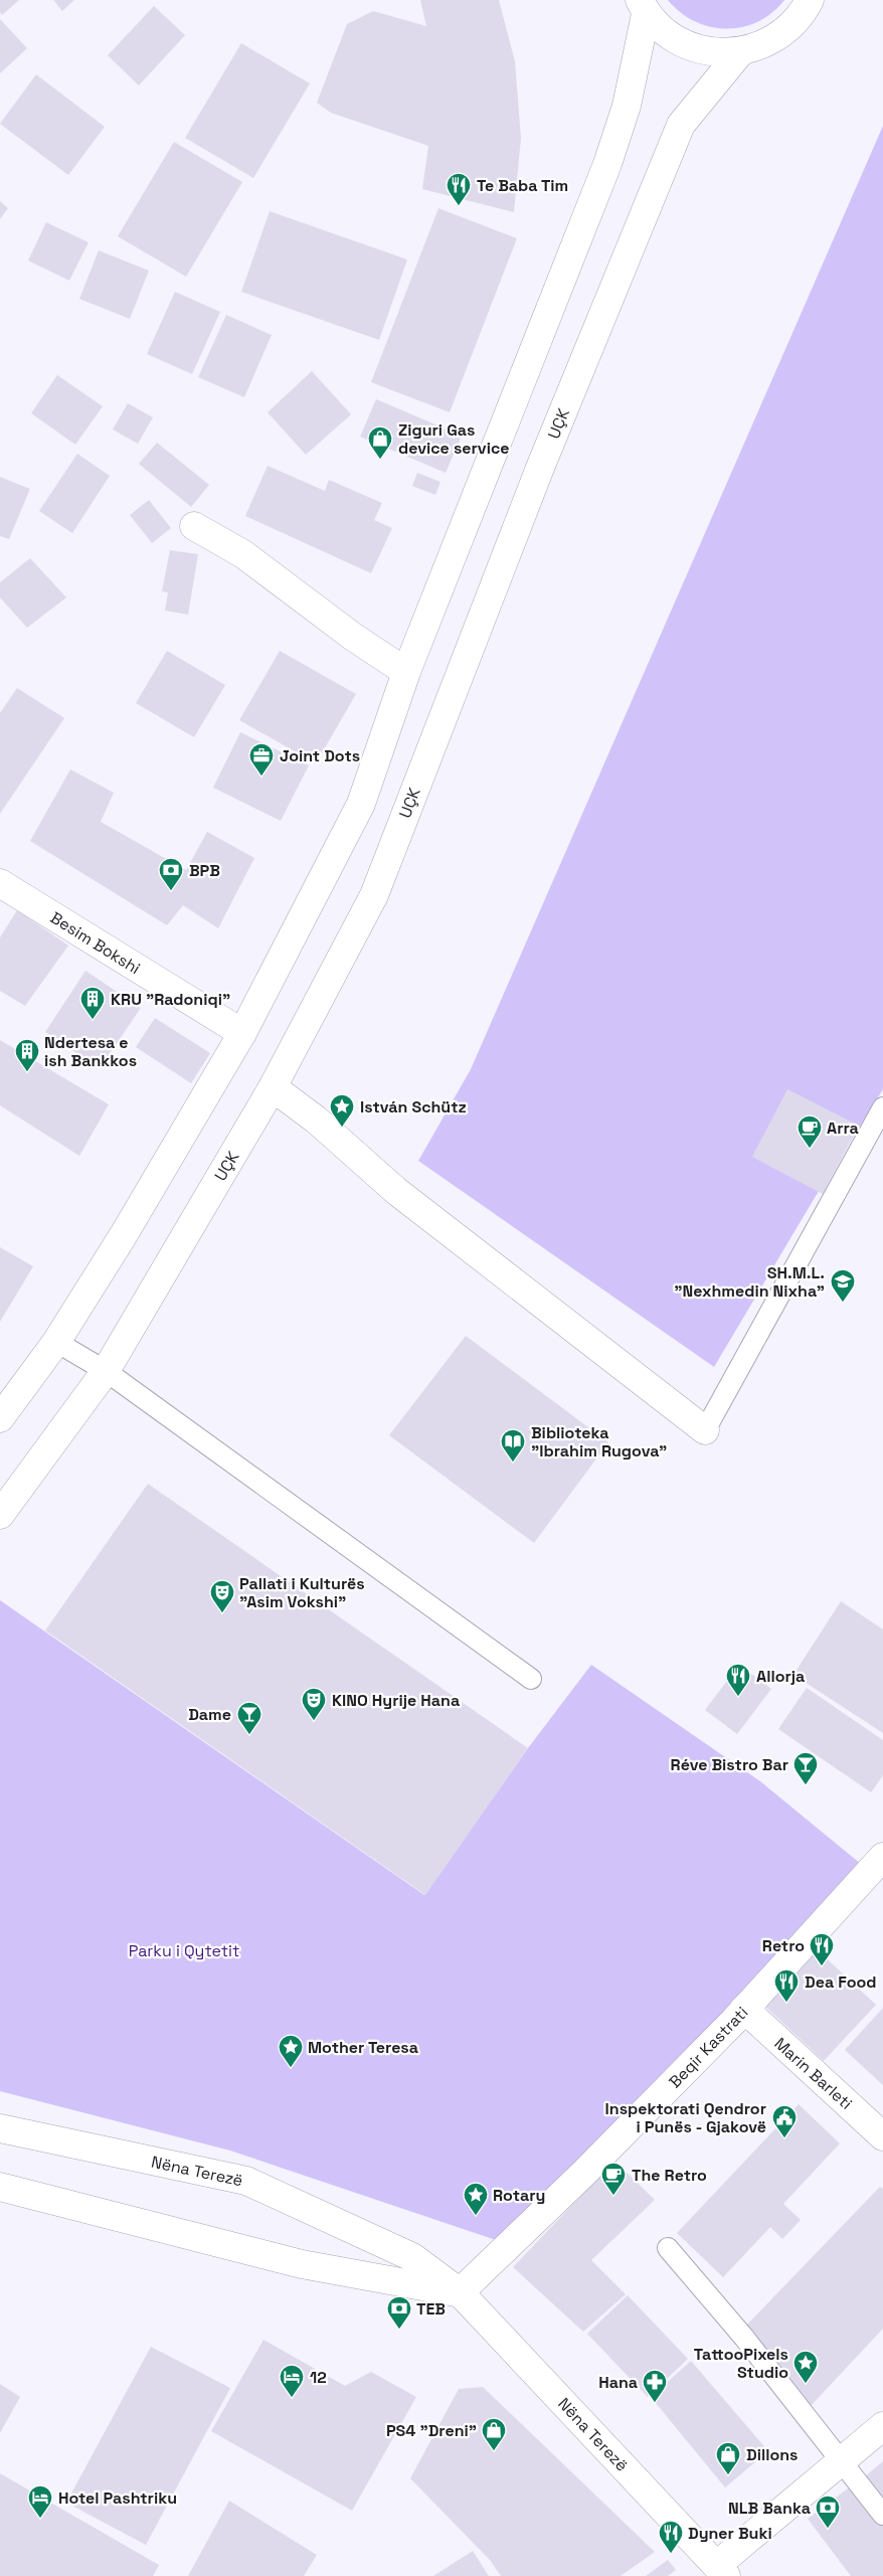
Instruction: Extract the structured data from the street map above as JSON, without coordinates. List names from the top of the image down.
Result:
{
  "streets": {
    "street": [
      "UÇK",
      "Besim Bokshi",
      "Beqir Kastrati",
      "Marin Barleti",
      "Nëna Terezë"
    ]
  },
  "crossings": [
    ["Beqir Kastrati", "Marin Barleti"],
    ["Beqir Kastrati", "Nëna Terezë"]
  ],
  "parks": ["Parku i Qytetit"],
  "places": {
    "restaurant": [
      "Te Baba Tim",
      "Allorja",
      "Retro",
      "Dea Food",
      "Dyner Buki"
    ],
    "shop": ["Ziguri Gas device service", "PS4 \"Dreni\"", "Dillons"],
    "office": ["Joint Dots"],
    "bank": ["BPB", "TEB", "NLB Banka"],
    "building": ["KRU \"Radoniqi\"", "Ndertesa e ish Bankkos"],
    "place": [
      "István Schütz",
      "Mother Teresa",
      "Rotary",
      "TattooPixels Studio"
    ],
    "cafe": ["Arra", "The Retro"],
    "school or university": ["SH.M.L. \"Nexhmedin Nixha\""],
    "library": ["Biblioteka \"Ibrahim Rugova\""],
    "theatre": ["Pallati i Kulturës \"Asim Vokshi\"", "KINO Hyrije Hana"],
    "bar": ["Dame", "Réve Bistro Bar"],
    "public building": ["Inspektorati Qendror i Punës - Gjakovë"],
    "hotel": ["12", "Hotel Pashtriku"],
    "pharmacy": ["Hana"]
  }
}
